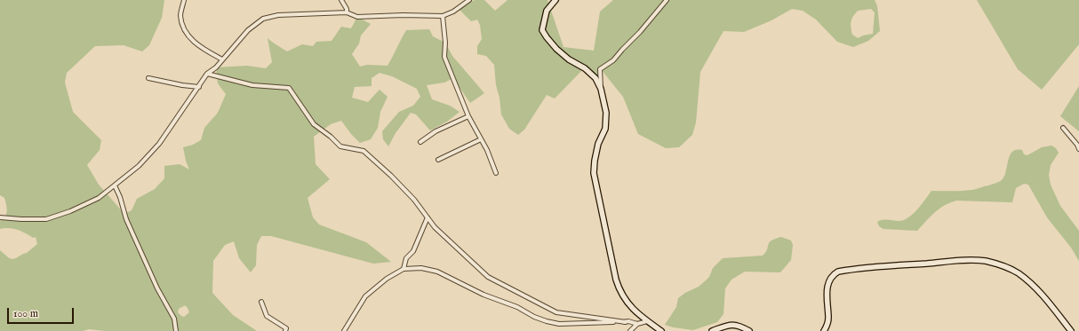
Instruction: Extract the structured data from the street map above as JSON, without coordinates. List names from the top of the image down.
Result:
{
  "scale_bar": "100 m"
}
